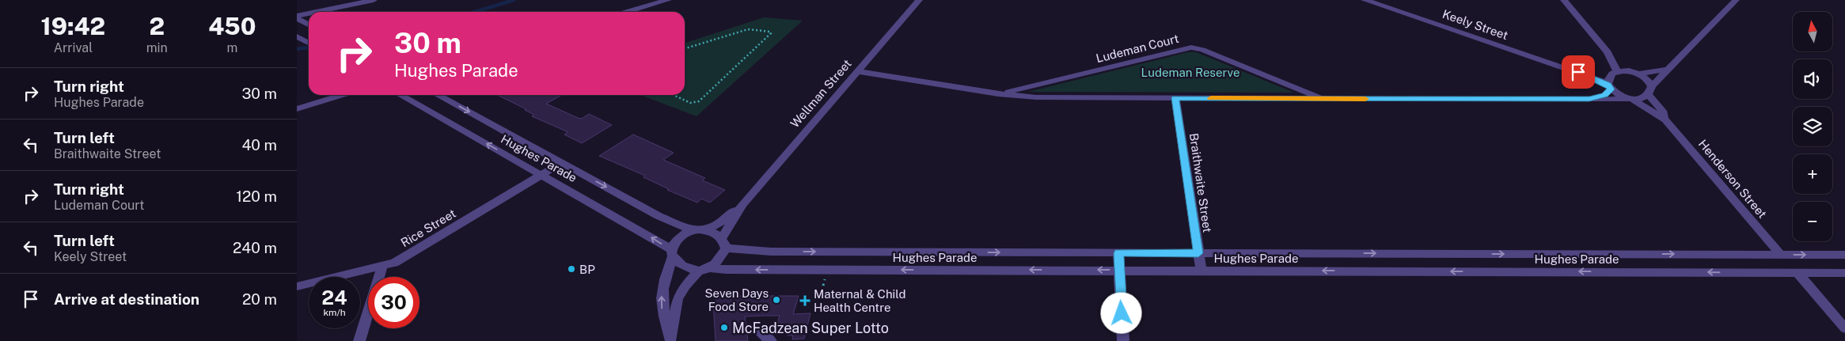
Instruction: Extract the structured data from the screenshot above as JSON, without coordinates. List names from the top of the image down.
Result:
{
  "streets": {
    "street": [
      "Keely Street",
      "Ludeman Court",
      "Wellman Street",
      "Hughes Parade",
      "Henderson Street",
      "Braithwaite Street",
      "Rice Street"
    ]
  },
  "crossings": [
    ["Keely Street", "Ludeman Court"],
    ["Keely Street", "Henderson Street"],
    ["Ludeman Court", "Wellman Street"],
    ["Ludeman Court", "Henderson Street"],
    ["Ludeman Court", "Braithwaite Street"],
    ["Wellman Street", "Hughes Parade"],
    ["Hughes Parade", "Henderson Street"],
    ["Hughes Parade", "Braithwaite Street"],
    ["Hughes Parade", "Rice Street"]
  ],
  "parks": ["Ludeman Reserve"],
  "places": {
    "other": ["BP", "Seven Days Food Store", "McFadzean Super Lotto"],
    "health": ["Maternal & Child Health Centre"]
  },
  "north": "top",
  "page": {
    "eta": [
      "19:42",
      "Arrival",
      "2",
      "min",
      "450",
      "m"
    ],
    "map_buttons": ["+", "−"],
    "turn": ["30 m", "Hughes Parade"],
    "list": [
      {
        "name": "Turn right",
        "note": "Hughes Parade",
        "value": "30 m"
      },
      {
        "name": "Turn left",
        "note": "Braithwaite Street",
        "value": "40 m"
      },
      {
        "name": "Turn right",
        "note": "Ludeman Court",
        "value": "120 m"
      },
      {
        "name": "Turn left",
        "note": "Keely Street",
        "value": "240 m"
      },
      {
        "name": "Arrive at destination",
        "value": "20 m"
      }
    ],
    "speed": "24 km/h",
    "limit": "30"
  }
}
